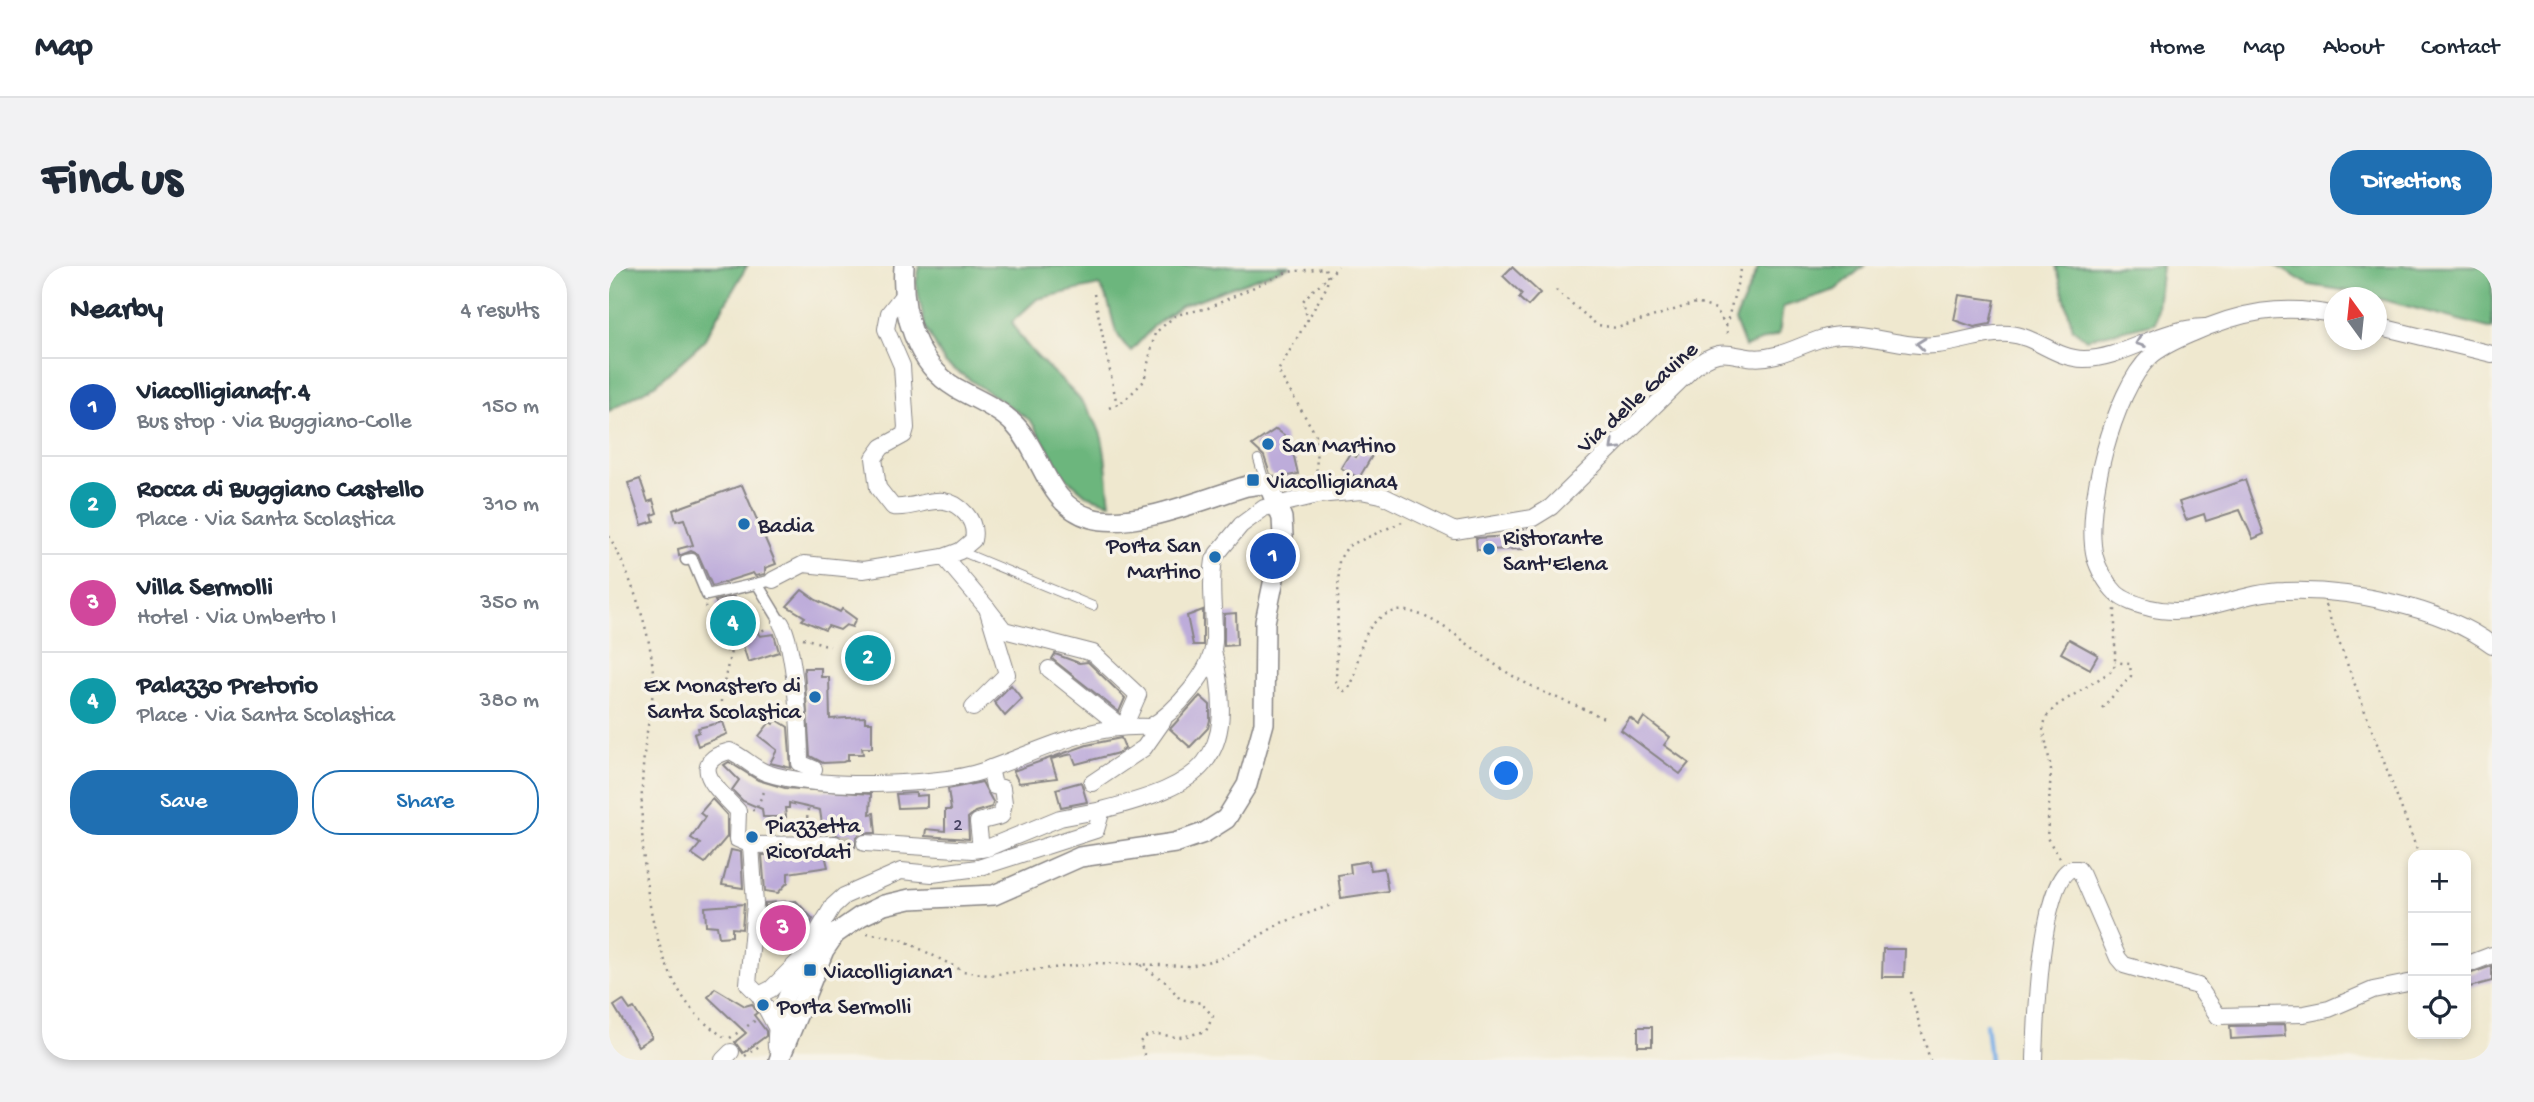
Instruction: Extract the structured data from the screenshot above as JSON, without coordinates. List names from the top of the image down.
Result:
{
  "streets": {
    "street": ["Via delle Gavine"]
  },
  "one_way": ["Via delle Gavine"],
  "places": {
    "other": [
      "San Martino",
      "Badia",
      "Ristorante Sant'Elena",
      "Porta San Martino",
      "Ex Monastero di Santa Scolastica",
      "Piazzetta Ricordati",
      "Porta Sermolli"
    ],
    "transit": ["Viacolligiana4", "Viacolligiana1"]
  },
  "house_numbers": ["2"],
  "north": "top",
  "page": {
    "header": "Map",
    "nav": [
      "Home",
      "Map",
      "About",
      "Contact"
    ],
    "buttons": [
      "Directions",
      ["Save", "Share"]
    ],
    "title": "Find us",
    "heading": ["Nearby", "4 results"],
    "list": [
      {
        "mark": "1",
        "name": "Viacolligianafr.4",
        "note": "Bus stop · Via Buggiano-Colle",
        "value": "150 m"
      },
      {
        "mark": "2",
        "name": "Rocca di Buggiano Castello",
        "note": "Place · Via Santa Scolastica",
        "value": "310 m"
      },
      {
        "mark": "3",
        "name": "Villa Sermolli",
        "note": "Hotel · Via Umberto I",
        "value": "350 m"
      },
      {
        "mark": "4",
        "name": "Palazzo Pretorio",
        "note": "Place · Via Santa Scolastica",
        "value": "380 m"
      }
    ],
    "pins": [
      "1",
      "4",
      "2",
      "3"
    ],
    "map_buttons": ["+", "−"]
  }
}
